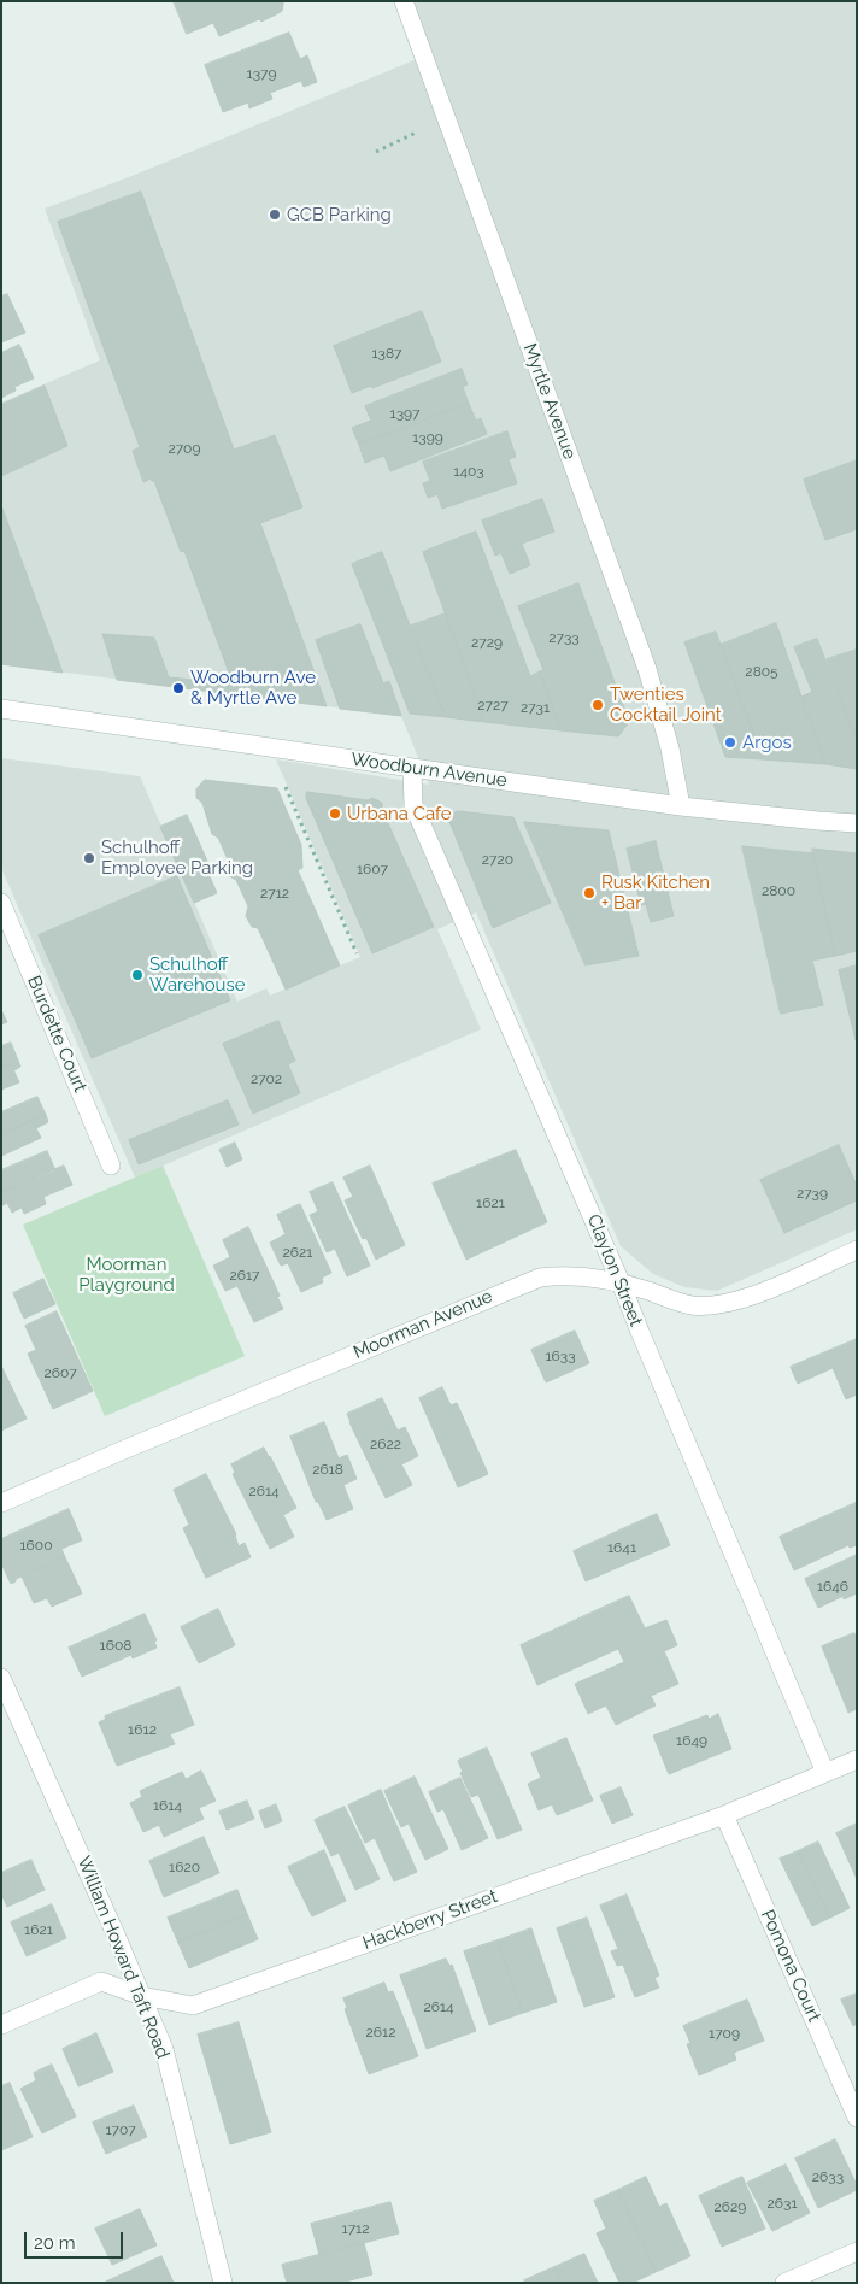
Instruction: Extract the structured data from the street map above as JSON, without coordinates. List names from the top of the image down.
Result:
{
  "streets": {
    "street": [
      "Myrtle Avenue",
      "Woodburn Avenue",
      "Burdette Court",
      "Clayton Street",
      "Moorman Avenue",
      "Hackberry Street",
      "William Howard Taft Road",
      "Pomona Court"
    ]
  },
  "crossings": [
    ["Myrtle Avenue", "Woodburn Avenue"],
    ["Woodburn Avenue", "Clayton Street"],
    ["Clayton Street", "Moorman Avenue"],
    ["Clayton Street", "Hackberry Street"],
    ["Hackberry Street", "William Howard Taft Road"],
    ["Hackberry Street", "Pomona Court"]
  ],
  "parks": ["Moorman Playground"],
  "places": [
    "GCB Parking",
    "Woodburn Ave & Myrtle Ave",
    "Twenties Cocktail Joint",
    "Argos",
    "Urbana Cafe",
    "Schulhoff Employee Parking",
    "Rusk Kitchen + Bar",
    "Schulhoff Warehouse"
  ],
  "house_numbers": [
    "1379",
    "1387",
    "1397",
    "1399",
    "2709",
    "1403",
    "2733",
    "2729",
    "2805",
    "2727",
    "2731",
    "2720",
    "1607",
    "2800",
    "2712",
    "2702",
    "2739",
    "1621",
    "2621",
    "2617",
    "1633",
    "2607",
    "2622",
    "2618",
    "2614",
    "1600",
    "1641",
    "1646",
    "1608",
    "1612",
    "1649",
    "1614",
    "1620",
    "1621",
    "2614",
    "2612",
    "1709",
    "1707",
    "2633",
    "2631",
    "2629",
    "1712"
  ],
  "scale_bar": "20 m"
}
